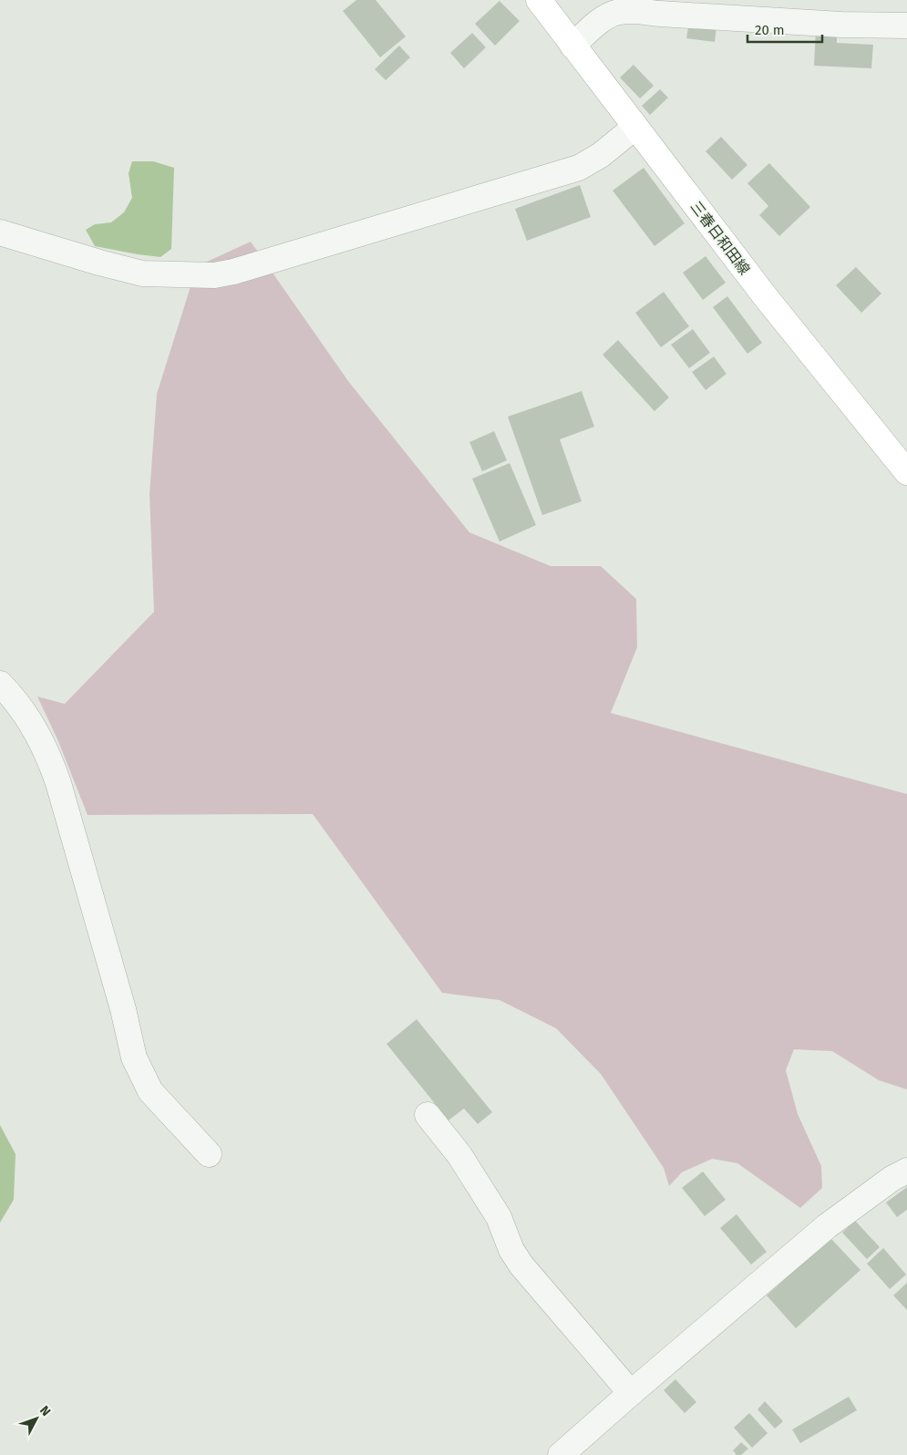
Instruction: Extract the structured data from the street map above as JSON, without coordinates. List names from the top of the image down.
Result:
{
  "streets": {
    "main road": ["三春日和田線"]
  },
  "scale_bar": "20 m",
  "north": "top right"
}
